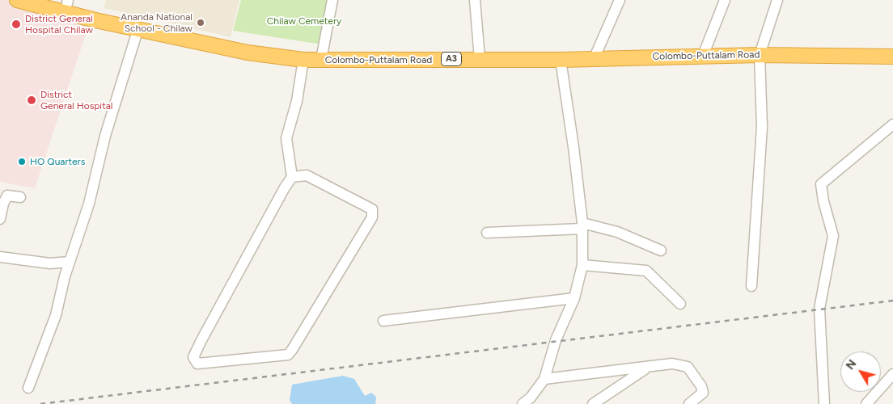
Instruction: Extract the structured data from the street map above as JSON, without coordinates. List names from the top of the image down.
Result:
{
  "streets": {
    "highway": ["Colombo-Puttalam Road", "A3"]
  },
  "parks": ["Chilaw Cemetery"],
  "places": [
    "Ananda National School - Chilaw",
    "District General Hospital Chilaw",
    "District General Hospital",
    "HO Quarters"
  ],
  "north": "top left"
}
